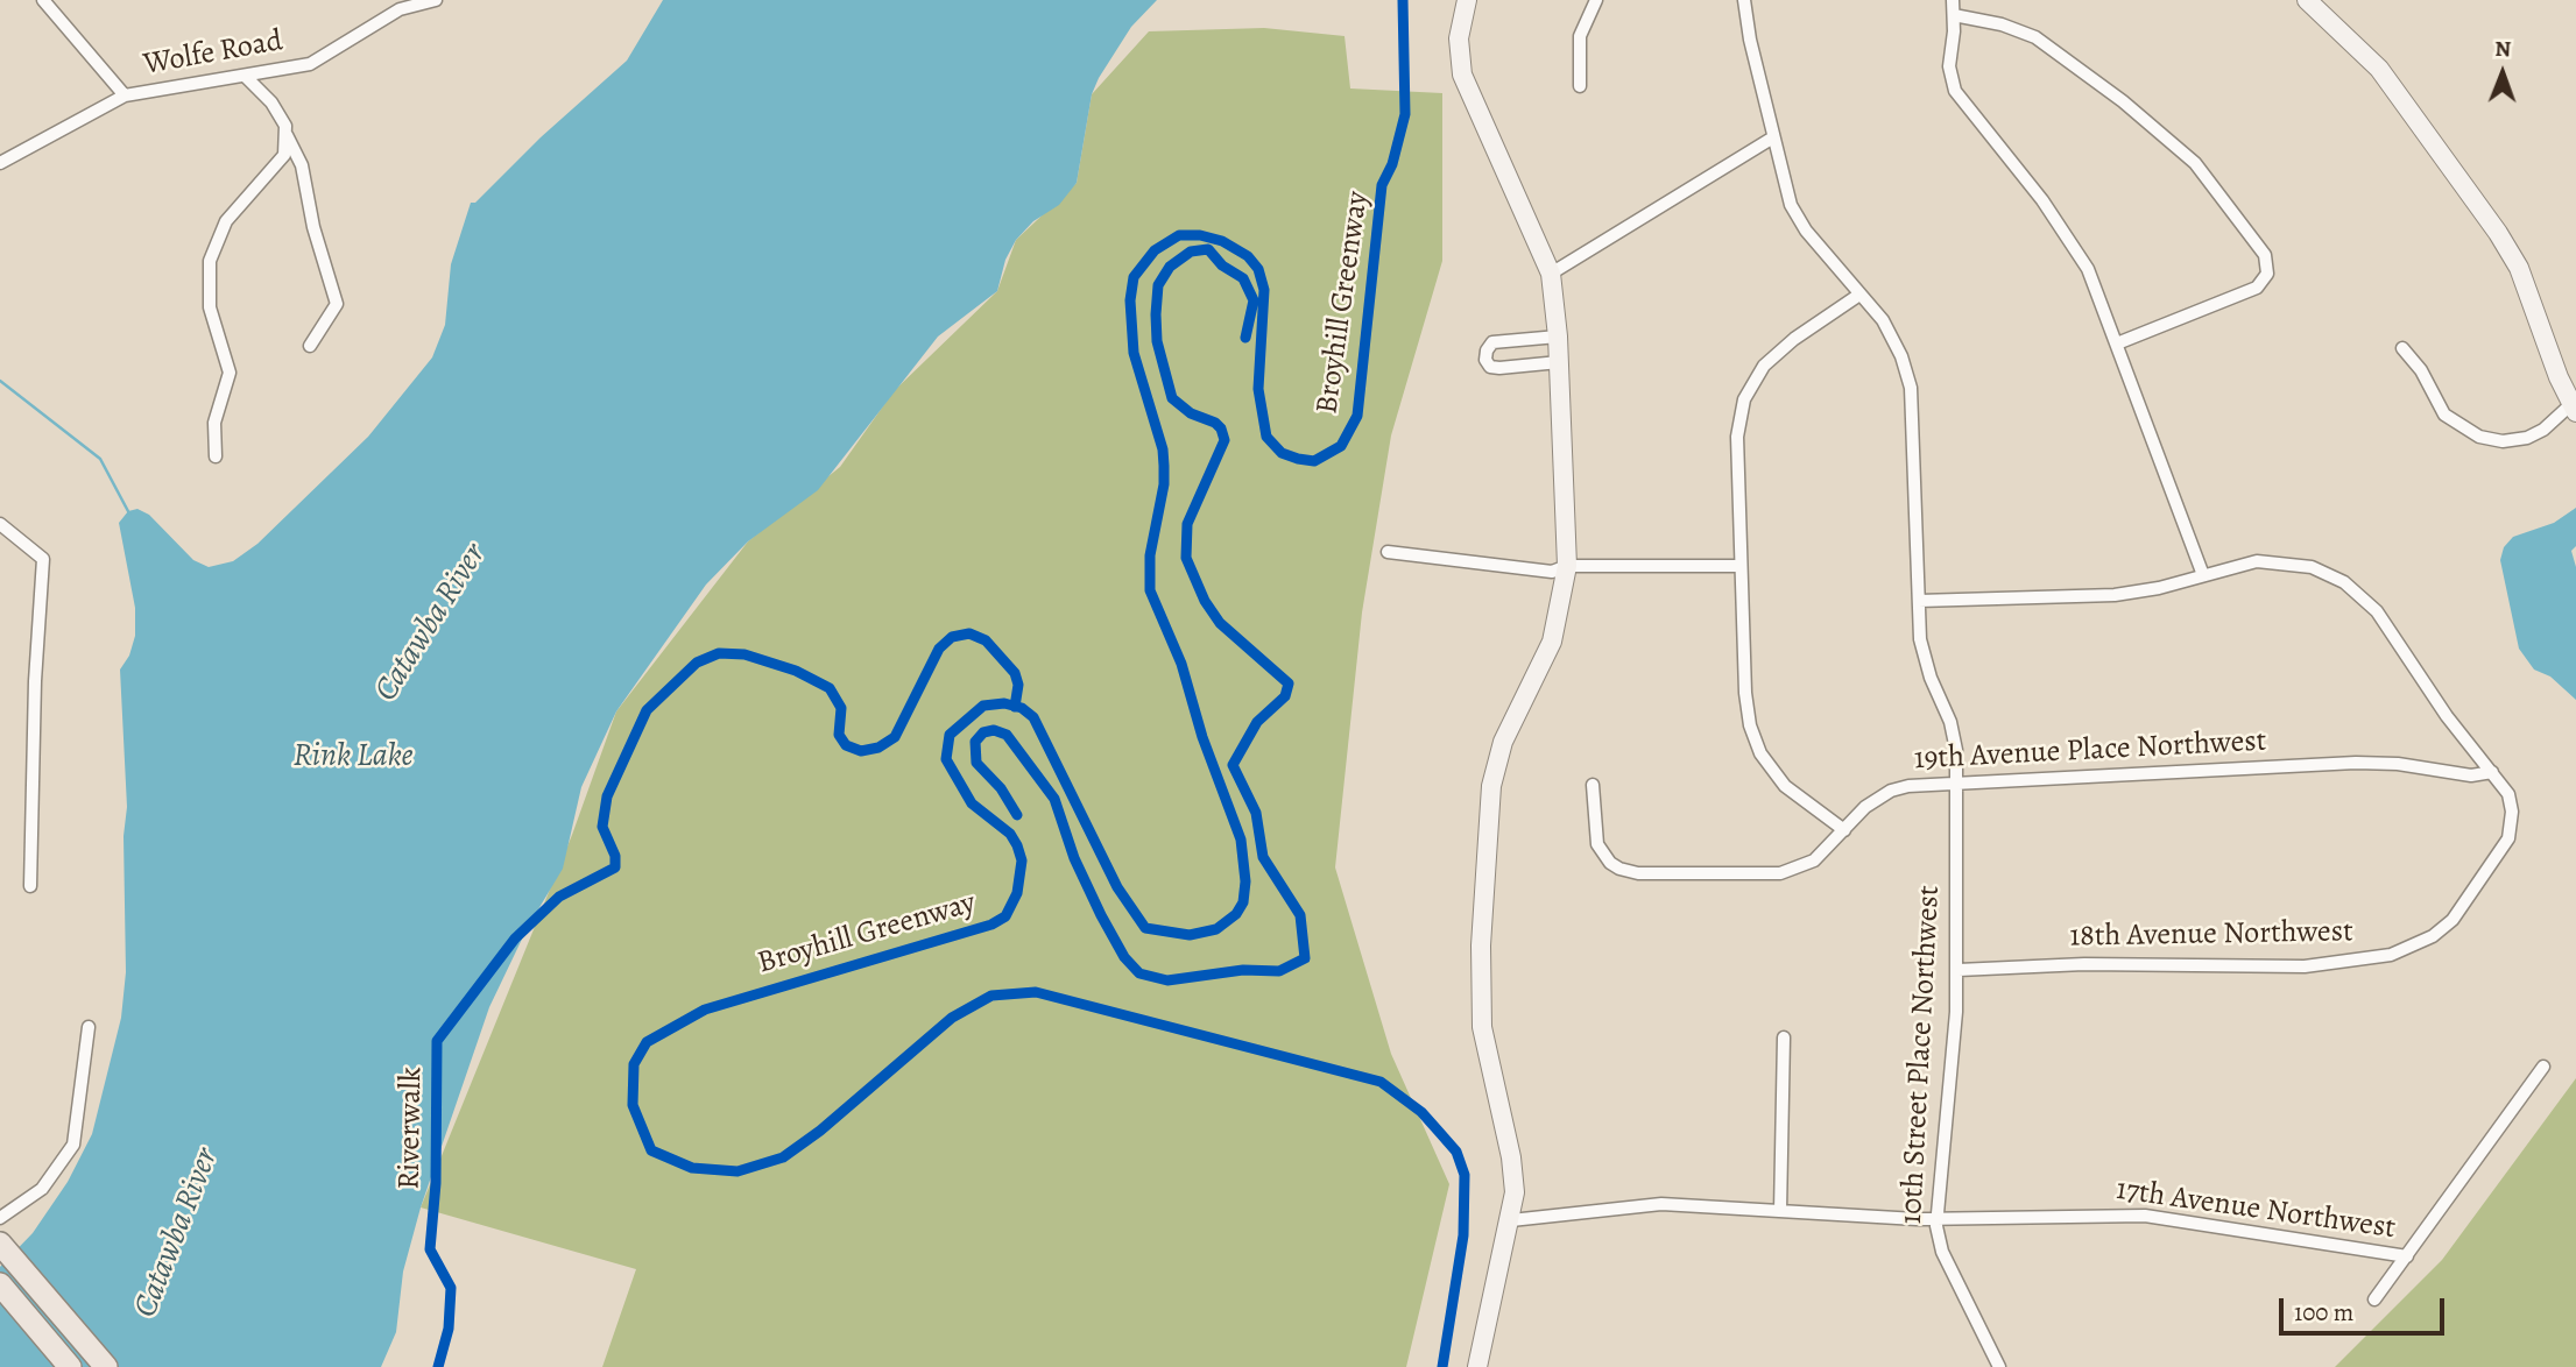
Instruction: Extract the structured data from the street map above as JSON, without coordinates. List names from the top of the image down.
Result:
{
  "streets": {
    "street": [
      "Wolfe Road",
      "19th Avenue Place Northwest",
      "18th Avenue Northwest",
      "10th Street Place Northwest",
      "17th Avenue Northwest"
    ],
    "cycle path": ["Broyhill Greenway", "Riverwalk"]
  },
  "crossings": [
    ["19th Avenue Place Northwest", "18th Avenue Northwest"],
    ["19th Avenue Place Northwest", "10th Street Place Northwest"],
    ["18th Avenue Northwest", "10th Street Place Northwest"],
    ["10th Street Place Northwest", "17th Avenue Northwest"]
  ],
  "water": ["Catawba River", "Rink Lake"],
  "scale_bar": "100 m",
  "north": "top"
}
